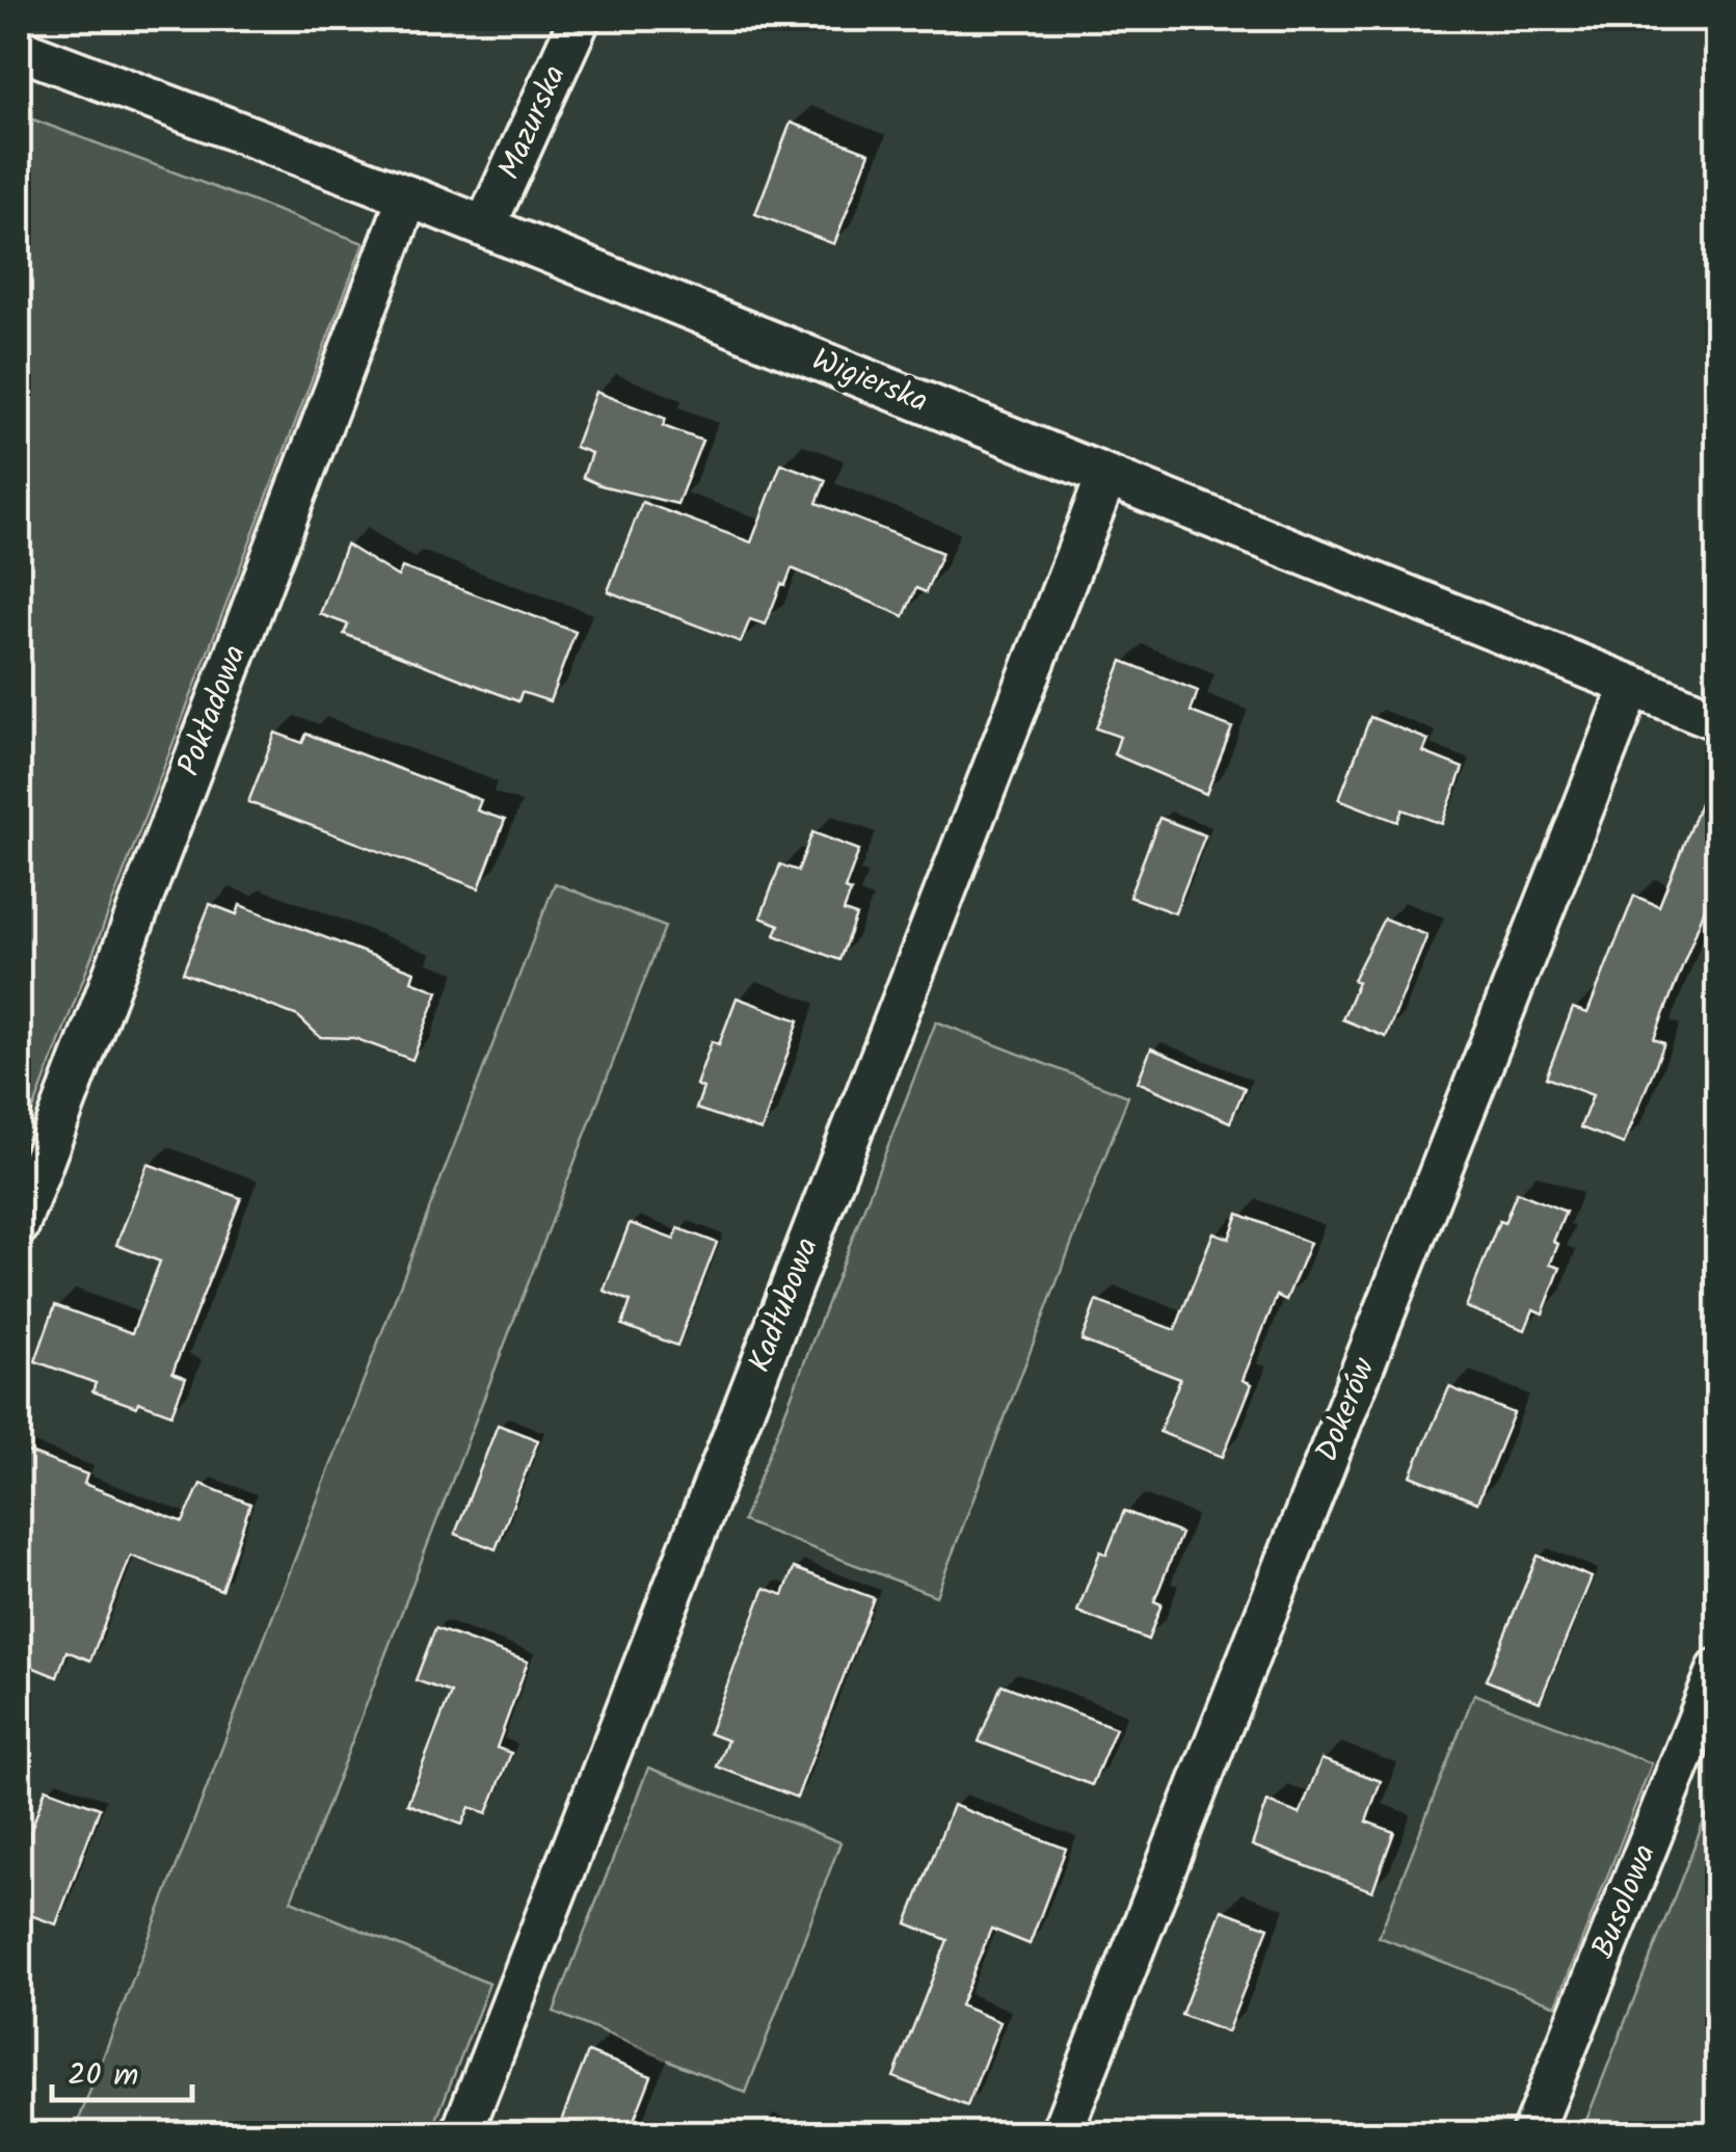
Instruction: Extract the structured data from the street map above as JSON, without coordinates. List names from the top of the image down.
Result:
{
  "streets": {
    "street": [
      "Mazurska",
      "Wigierska",
      "Pokładowa",
      "Kadłubowa",
      "Dokerów",
      "Busolowa"
    ]
  },
  "crossings": [
    ["Mazurska", "Wigierska"],
    ["Wigierska", "Pokładowa"],
    ["Wigierska", "Kadłubowa"],
    ["Wigierska", "Dokerów"]
  ],
  "scale_bar": "20 m"
}
